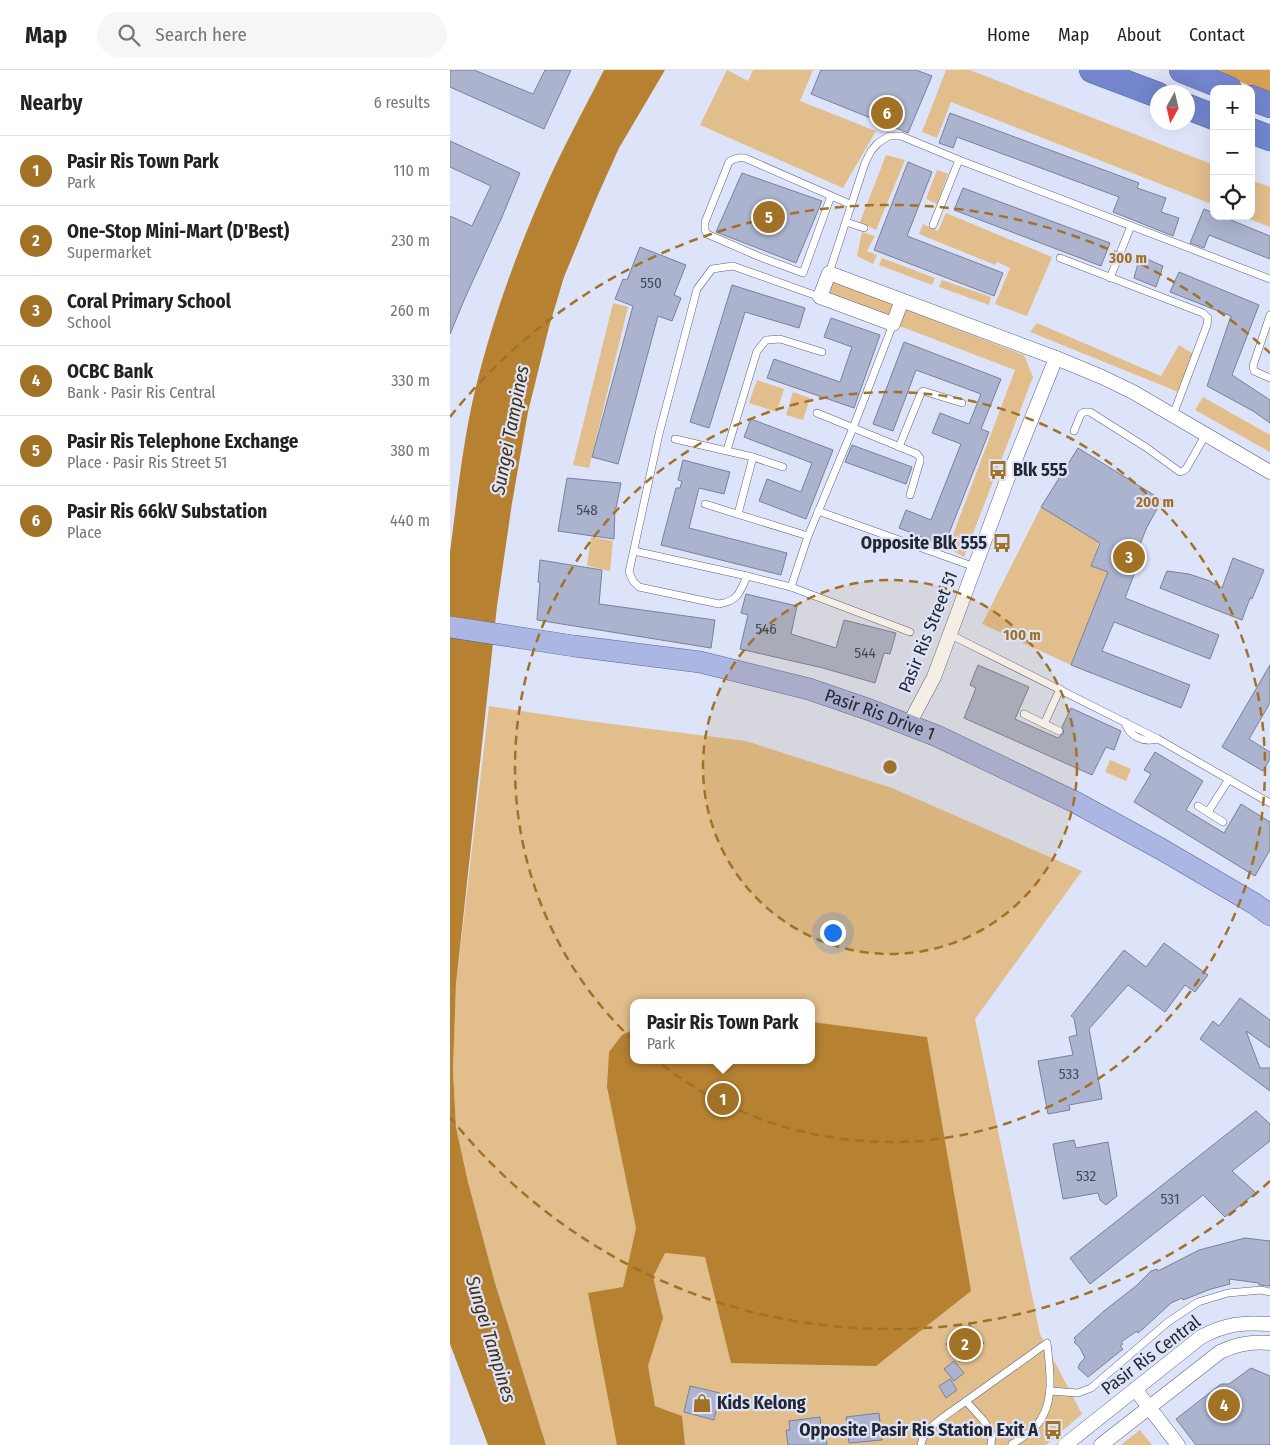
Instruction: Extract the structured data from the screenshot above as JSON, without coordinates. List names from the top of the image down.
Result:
{
  "streets": {
    "main road": ["Pasir Ris Drive 1"],
    "street": ["Pasir Ris Street 51", "Pasir Ris Central"]
  },
  "crossings": [
    ["Pasir Ris Street 51", "Pasir Ris Drive 1"]
  ],
  "water": ["Sungei Tampines"],
  "places": {
    "bus stop": ["Blk 555", "Opposite Blk 555", "Opposite Pasir Ris Station Exit A"],
    "shop": ["Kids Kelong"]
  },
  "house_numbers": [
    "550",
    "548",
    "546",
    "544",
    "533",
    "532",
    "531"
  ],
  "north": "bottom",
  "page": {
    "header": "Map",
    "search": "Search here",
    "nav": [
      "Home",
      "Map",
      "About",
      "Contact"
    ],
    "heading": ["Nearby", "6 results"],
    "map_buttons": ["+", "−"],
    "pins": [
      "6",
      "5",
      "3",
      "1",
      "2",
      "4"
    ],
    "list": [
      {
        "mark": "1",
        "name": "Pasir Ris Town Park",
        "note": "Park",
        "value": "110 m"
      },
      {
        "mark": "2",
        "name": "One-Stop Mini-Mart (D'Best)",
        "note": "Supermarket",
        "value": "230 m"
      },
      {
        "mark": "3",
        "name": "Coral Primary School",
        "note": "School",
        "value": "260 m"
      },
      {
        "mark": "4",
        "name": "OCBC Bank",
        "note": "Bank · Pasir Ris Central",
        "value": "330 m"
      },
      {
        "mark": "5",
        "name": "Pasir Ris Telephone Exchange",
        "note": "Place · Pasir Ris Street 51",
        "value": "380 m"
      },
      {
        "mark": "6",
        "name": "Pasir Ris 66kV Substation",
        "note": "Place",
        "value": "440 m"
      }
    ],
    "popup": ["Pasir Ris Town Park", "Park"]
  },
  "rings": ["300 m", "200 m", "100 m"]
}
